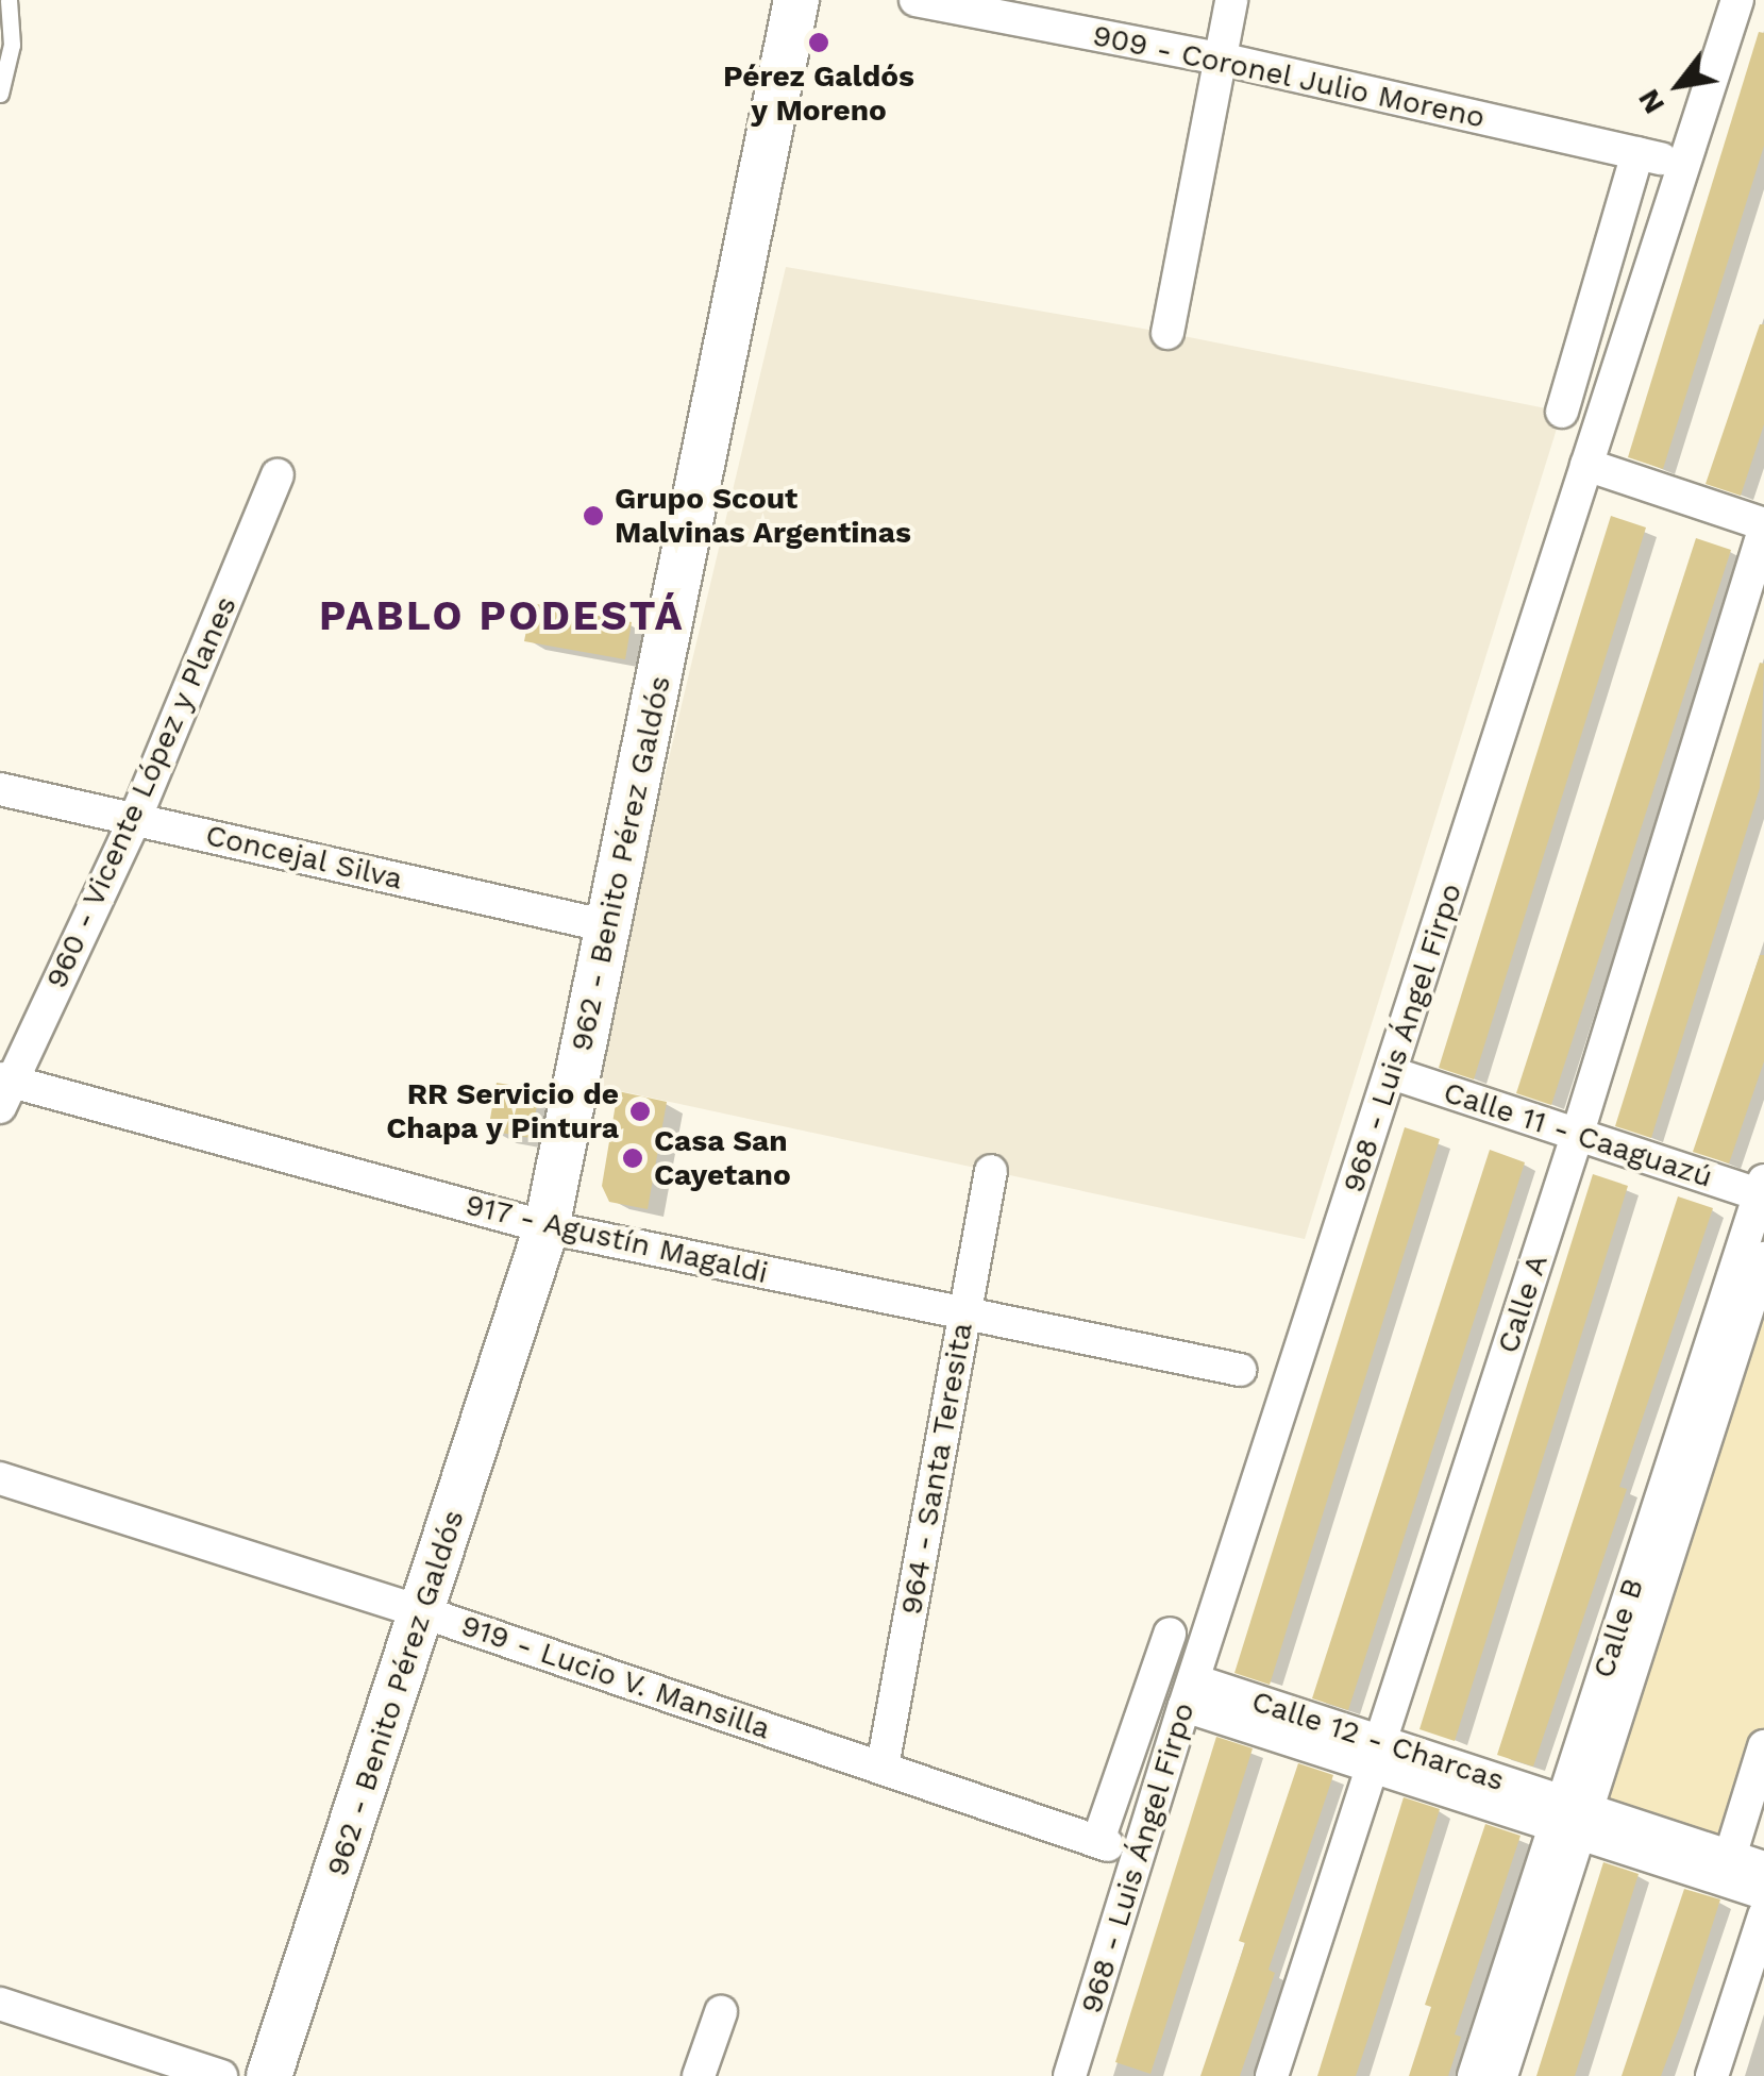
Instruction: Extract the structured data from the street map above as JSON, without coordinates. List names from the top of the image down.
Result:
{
  "streets": {
    "main road": ["962 - Benito Pérez Galdós"],
    "street": [
      "909 - Coronel Julio Moreno",
      "960 - Vicente López y Planes",
      "Concejal Silva",
      "968 - Luis Ángel Firpo",
      "Calle 11 - Caaguazú",
      "917 - Agustín Magaldi",
      "Calle A",
      "964 - Santa Teresita",
      "Calle B",
      "919 - Lucio V. Mansilla",
      "Calle 12 - Charcas"
    ]
  },
  "crossings": [
    ["960 - Vicente López y Planes", "Concejal Silva"],
    ["960 - Vicente López y Planes", "917 - Agustín Magaldi"],
    ["Concejal Silva", "962 - Benito Pérez Galdós"],
    ["962 - Benito Pérez Galdós", "917 - Agustín Magaldi"],
    ["962 - Benito Pérez Galdós", "919 - Lucio V. Mansilla"],
    ["968 - Luis Ángel Firpo", "Calle 11 - Caaguazú"],
    ["968 - Luis Ángel Firpo", "Calle 12 - Charcas"],
    ["Calle 11 - Caaguazú", "Calle A"],
    ["Calle 11 - Caaguazú", "Calle B"],
    ["917 - Agustín Magaldi", "964 - Santa Teresita"],
    ["Calle A", "Calle 12 - Charcas"],
    ["964 - Santa Teresita", "919 - Lucio V. Mansilla"],
    ["Calle B", "Calle 12 - Charcas"]
  ],
  "districts": ["PABLO PODESTÁ"],
  "places": [
    "Pérez Galdós y Moreno",
    "Grupo Scout Malvinas Argentinas",
    "RR Servicio de Chapa y Pintura",
    "Casa San Cayetano"
  ],
  "north": "bottom left"
}
